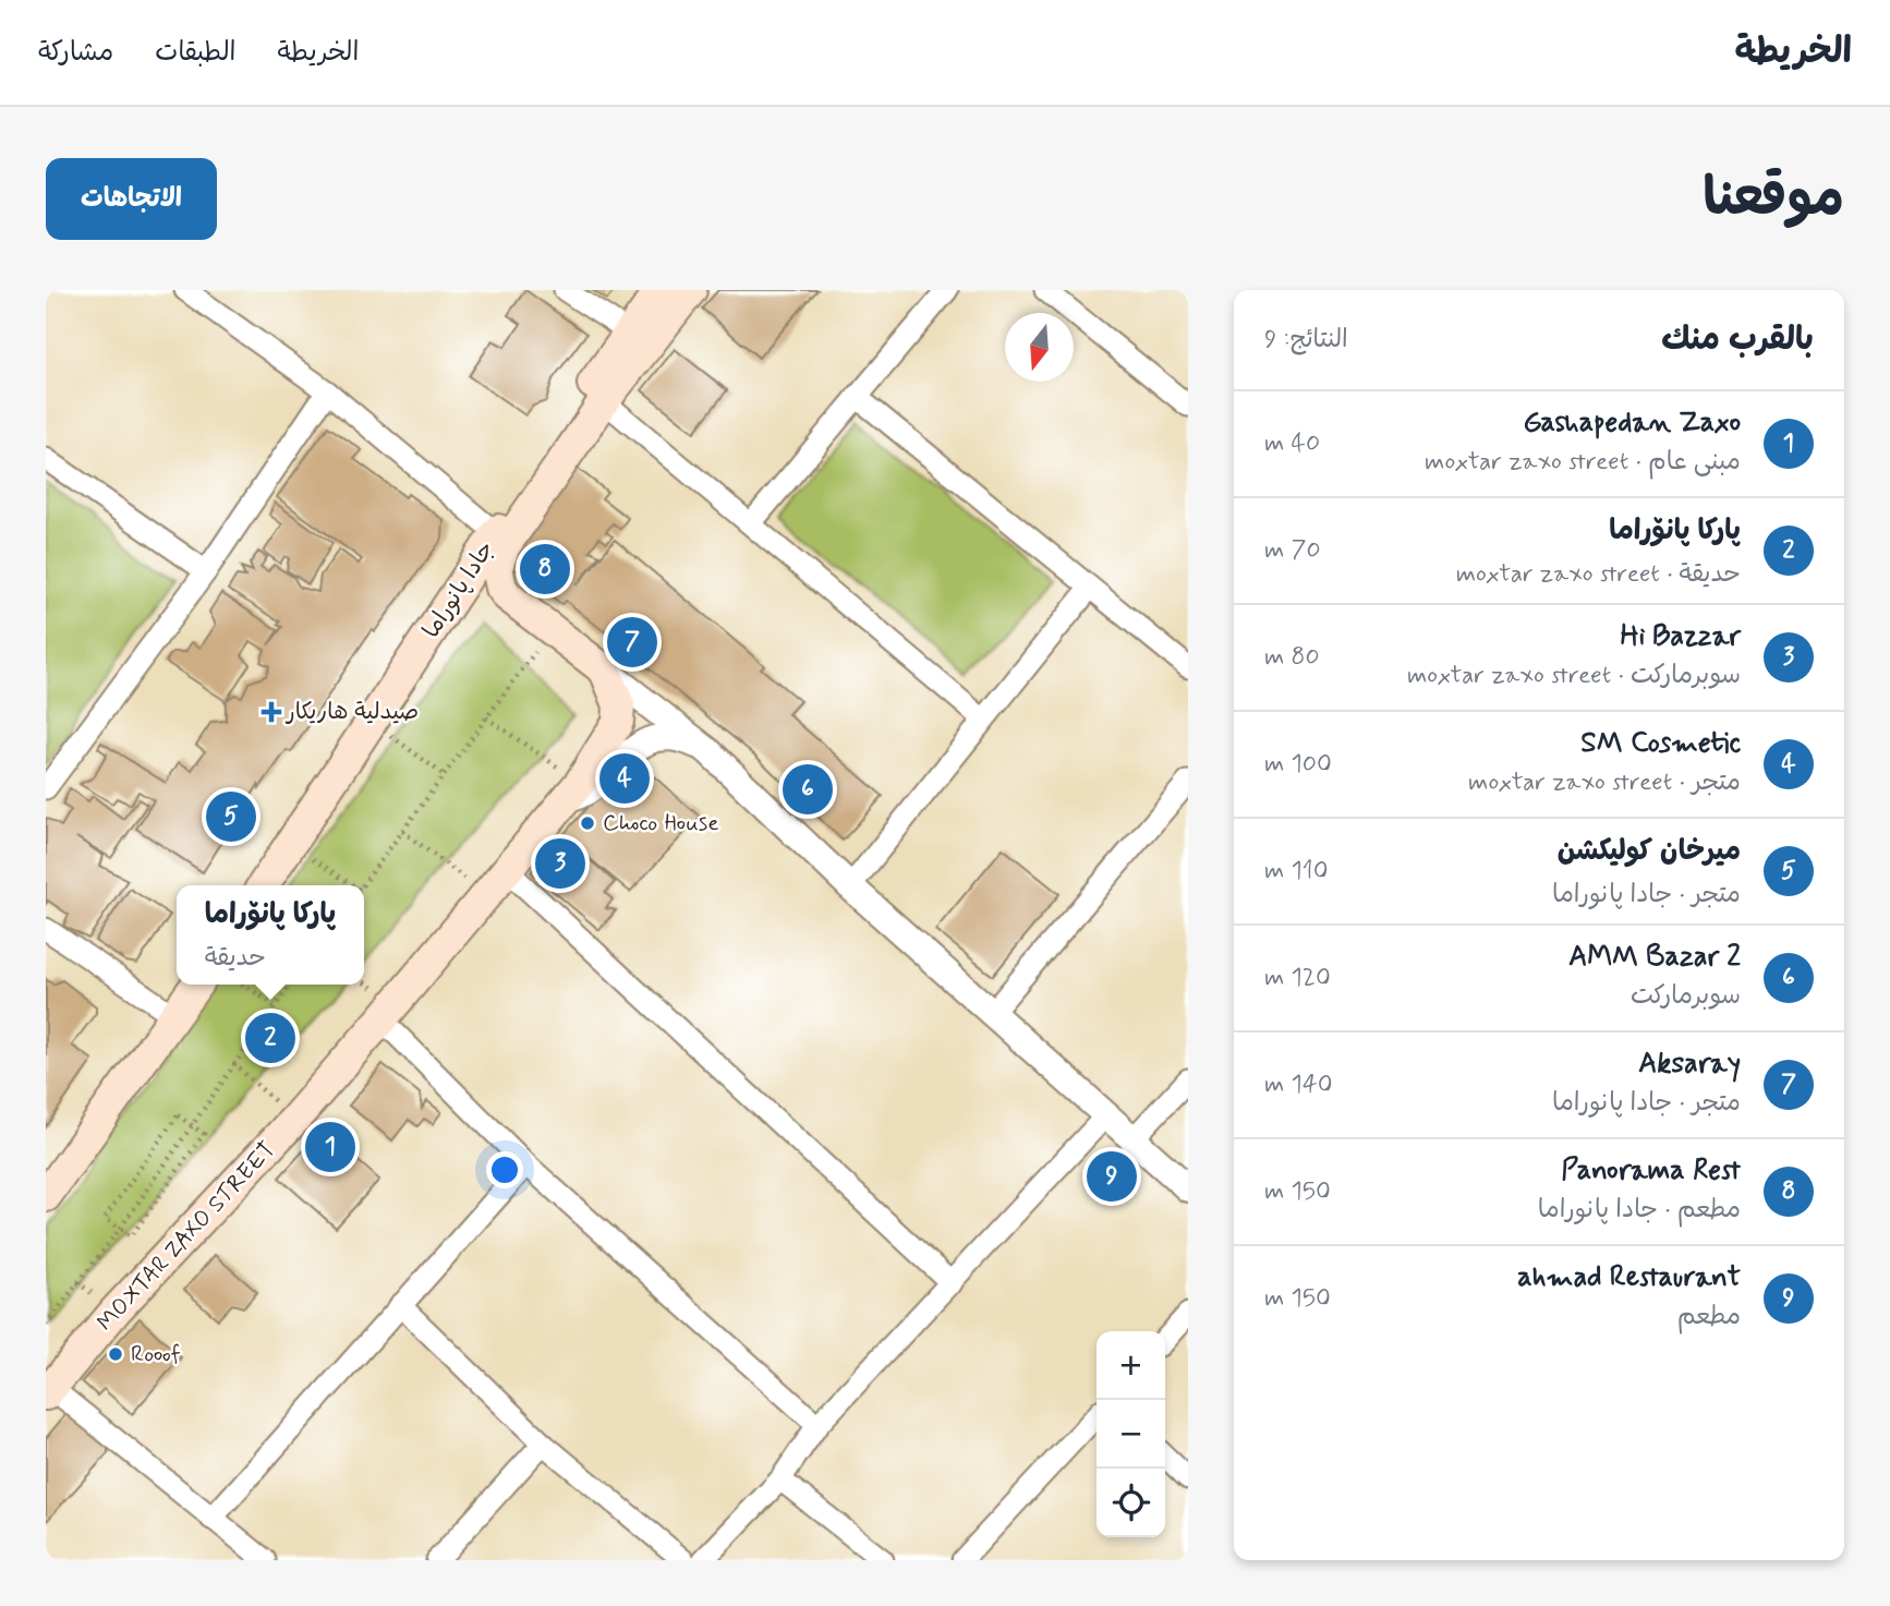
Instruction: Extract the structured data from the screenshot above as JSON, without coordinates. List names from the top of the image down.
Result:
{
  "streets": {
    "main road": ["جادا پانوراما", "MOXTAR ZAXO STREET"]
  },
  "places": {
    "health": ["صيدلية هاريكار"],
    "other": ["Choco House", "Rooof"]
  },
  "north": "bottom",
  "page": {
    "header": "الخريطة",
    "nav": ["الخريطة", "الطبقات", "مشاركة"],
    "title": "موقعنا",
    "buttons": "الاتجاهات",
    "heading": ["بالقرب منك", "النتائج: 9"],
    "list": [
      {
        "mark": "1",
        "name": "Gashapedan Zaxo",
        "note": "مبنى عام · moxtar zaxo street",
        "value": "40 m"
      },
      {
        "mark": "2",
        "name": "پارکا پانۆراما",
        "note": "حديقة · moxtar zaxo street",
        "value": "70 m"
      },
      {
        "mark": "3",
        "name": "Hi Bazzar",
        "note": "سوبرماركت · moxtar zaxo street",
        "value": "80 m"
      },
      {
        "mark": "4",
        "name": "SM Cosmetic",
        "note": "متجر · moxtar zaxo street",
        "value": "100 m"
      },
      {
        "mark": "5",
        "name": "میرخان کولیکشن",
        "note": "متجر · جادا پانوراما",
        "value": "110 m"
      },
      {
        "mark": "6",
        "name": "AMM Bazar 2",
        "note": "سوبرماركت",
        "value": "120 m"
      },
      {
        "mark": "7",
        "name": "Aksaray",
        "note": "متجر · جادا پانوراما",
        "value": "140 m"
      },
      {
        "mark": "8",
        "name": "Panorama Rest",
        "note": "مطعم · جادا پانوراما",
        "value": "150 m"
      },
      {
        "mark": "9",
        "name": "ahmad Restaurant",
        "note": "مطعم",
        "value": "150 m"
      }
    ],
    "pins": [
      "8",
      "7",
      "4",
      "6",
      "5",
      "3",
      "2",
      "1",
      "9"
    ],
    "popup": ["پارکا پانۆراما", "حديقة"],
    "map_buttons": ["+", "−"]
  }
}
